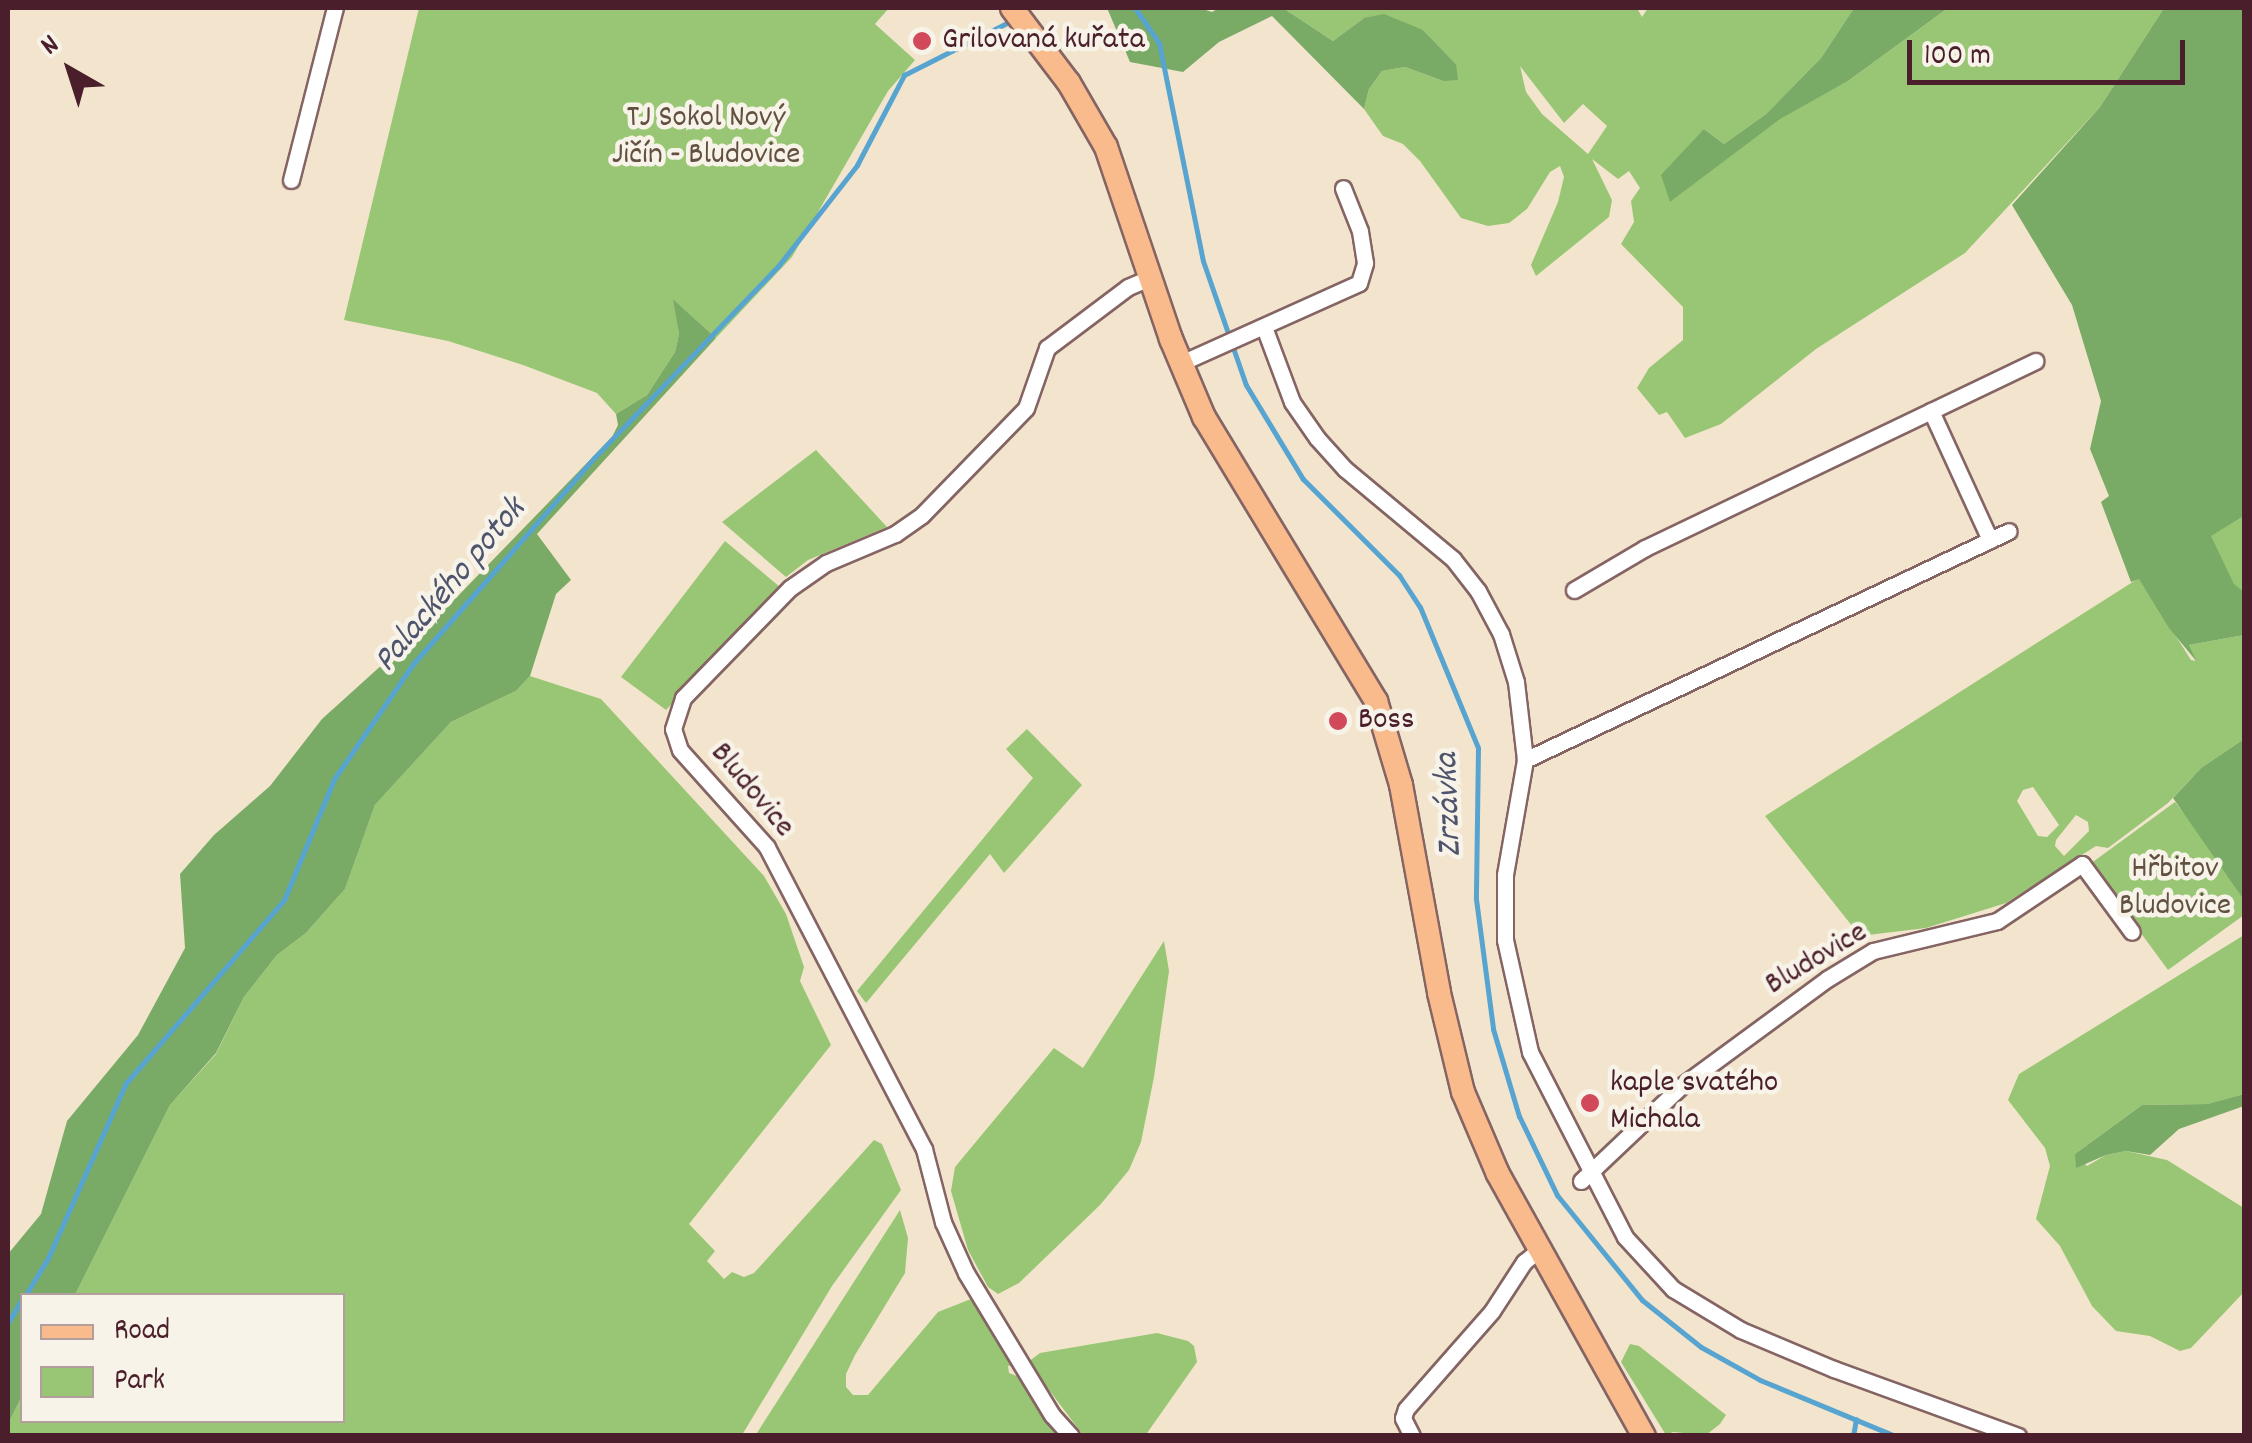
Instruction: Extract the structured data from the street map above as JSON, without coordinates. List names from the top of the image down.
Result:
{
  "streets": {
    "street": ["Bludovice"]
  },
  "water": ["Palackého potok", "Zrzávka"],
  "parks": ["TJ Sokol Nový Jičín - Bludovice", "Hřbitov Bludovice"],
  "places": ["Grilovaná kuřata", "Boss", "kaple svatého Michala"],
  "legend": ["Road", "Park"],
  "scale_bar": "100 m",
  "north": "top left"
}
